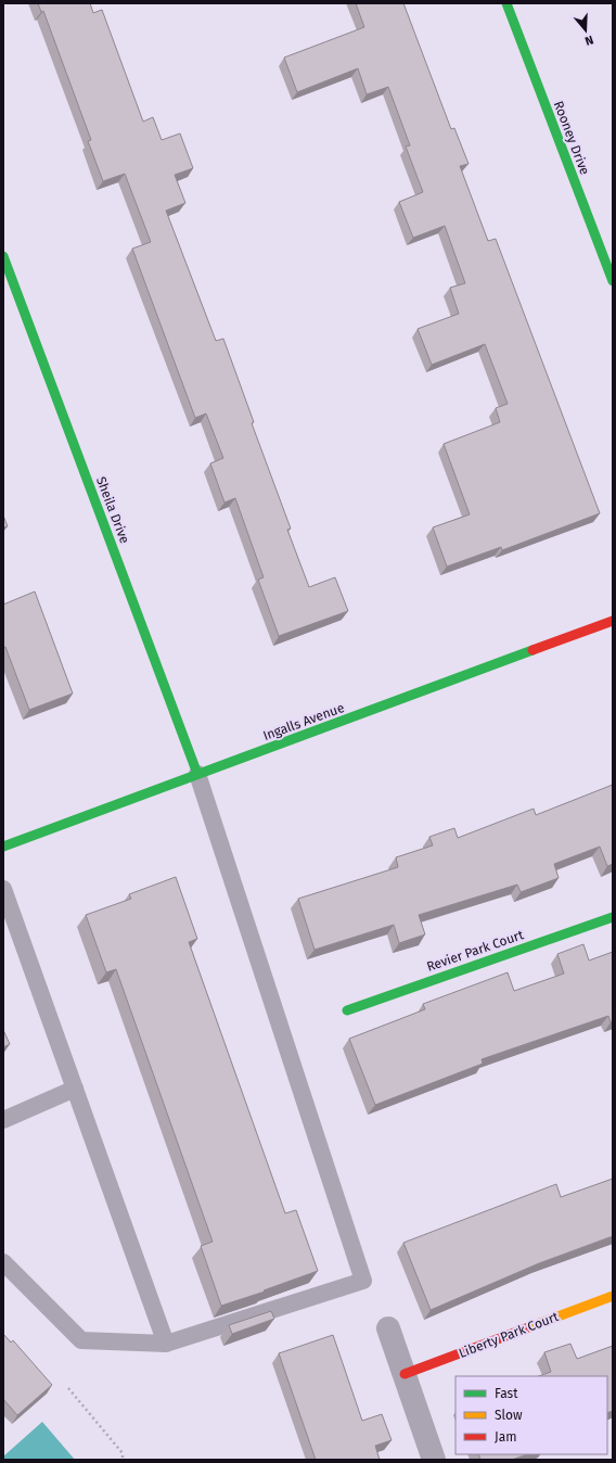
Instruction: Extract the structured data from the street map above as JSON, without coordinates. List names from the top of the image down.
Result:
{
  "streets": {
    "street": [
      "Rooney Drive",
      "Sheila Drive",
      "Ingalls Avenue",
      "Revier Park Court",
      "Liberty Park Court"
    ]
  },
  "crossings": [
    ["Sheila Drive", "Ingalls Avenue"]
  ],
  "legend": ["Fast", "Slow", "Jam"],
  "north": "bottom"
}
